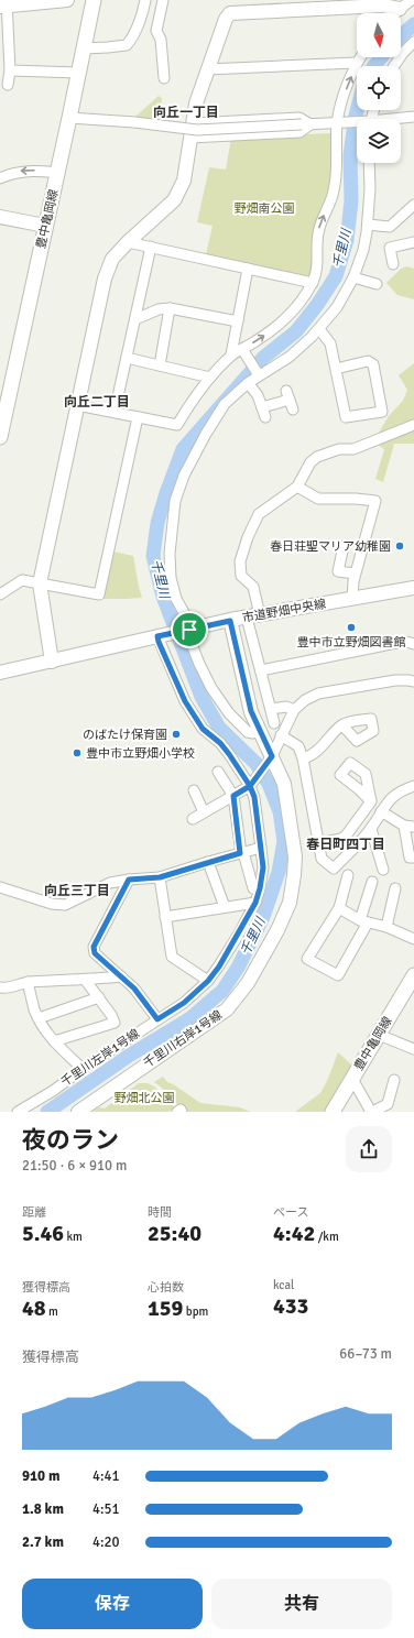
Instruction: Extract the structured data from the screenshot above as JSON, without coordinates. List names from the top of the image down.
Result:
{
  "streets": {
    "main road": ["豊中亀岡線"],
    "street": ["市道野畑中央線", "千里川右岸1号線", "千里川左岸1号線"]
  },
  "crossings": [
    ["市道野畑中央線", "千里川右岸1号線"],
    ["市道野畑中央線", "千里川左岸1号線"]
  ],
  "districts": [
    "向丘一丁目",
    "向丘二丁目",
    "春日町四丁目",
    "向丘三丁目"
  ],
  "water": ["千里川"],
  "parks": ["野畑南公園", "野畑北公園"],
  "places": [
    "春日荘聖マリア幼稚園",
    "豊中市立野畑図書館",
    "のばたけ保育園",
    "豊中市立野畑小学校"
  ],
  "north": "bottom",
  "page": {
    "heading": ["夜のラン", "21:50 · 6 × 910 m"],
    "stats": [
      ["距離", "5.46 km"],
      ["時間", "25:40"],
      ["ペース", "4:42 /km"],
      ["獲得標高", "48 m"],
      ["心拍数", "159 bpm"],
      ["kcal", "433"]
    ],
    "chart": ["獲得標高", "66–73 m"],
    "list": [
      {
        "name": "910 m",
        "note": "4:41"
      },
      {
        "name": "1.8 km",
        "note": "4:51"
      },
      {
        "name": "2.7 km",
        "note": "4:20"
      }
    ],
    "buttons": ["保存", "共有"]
  }
}
